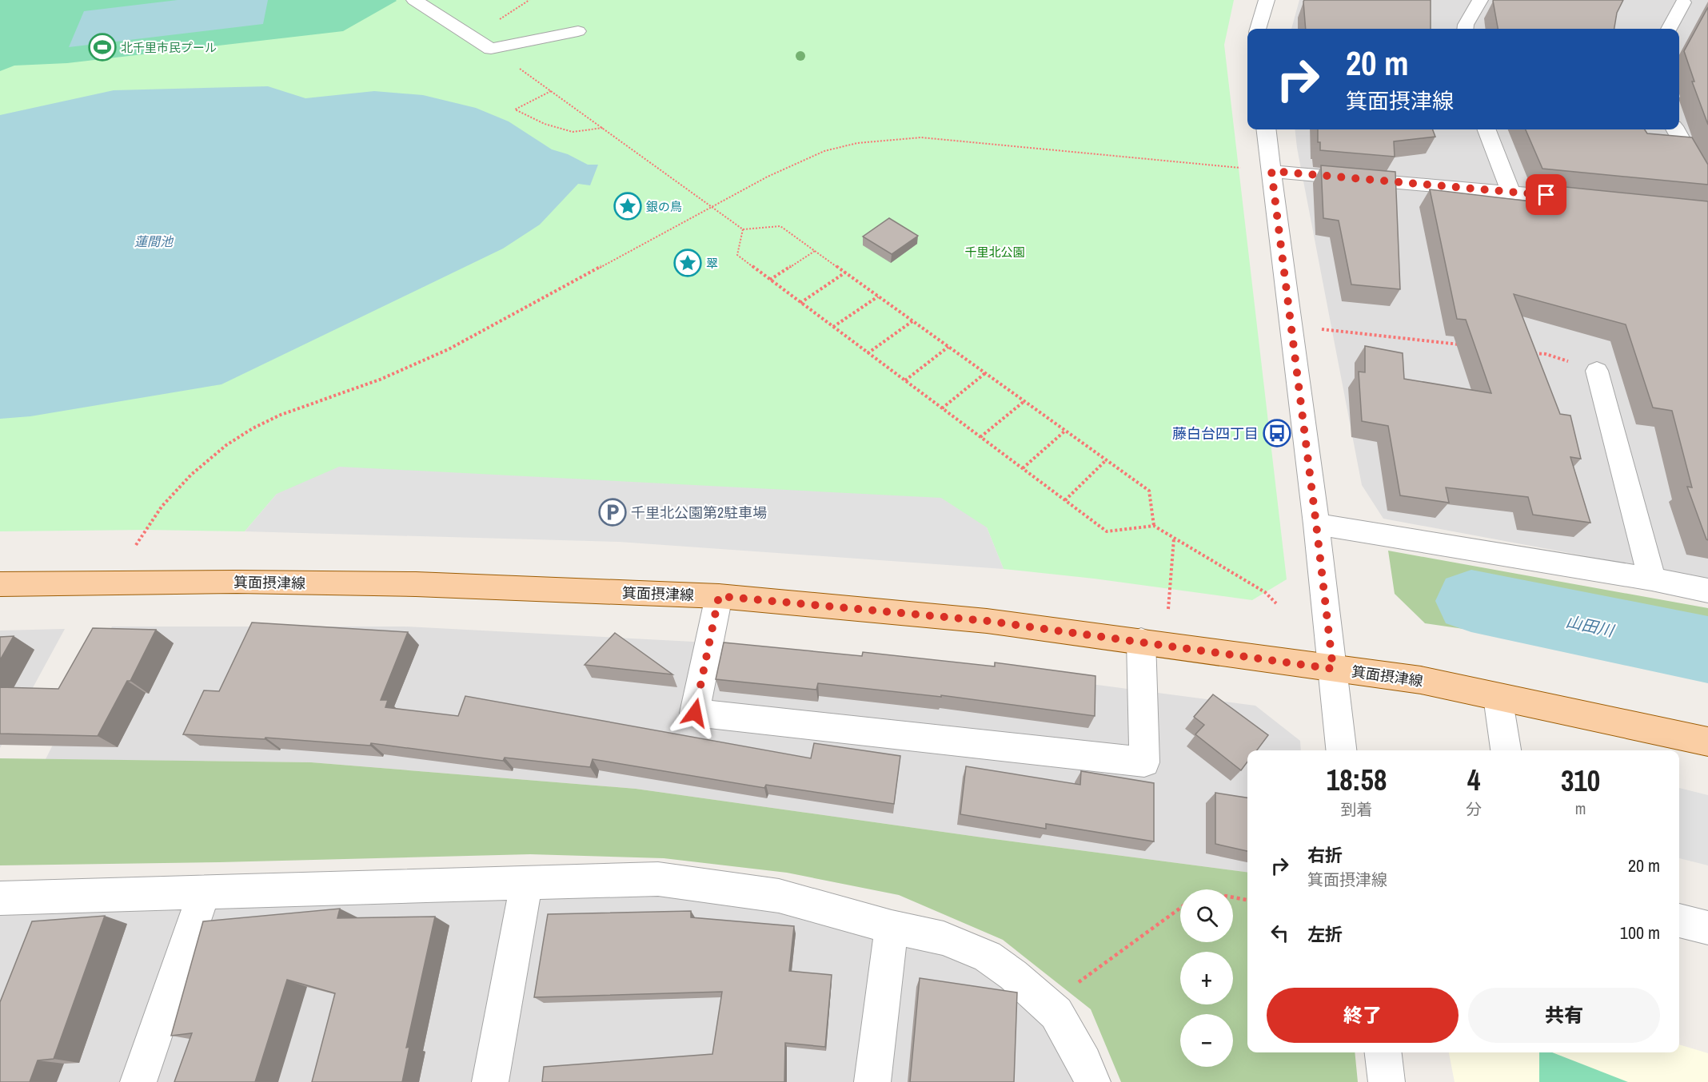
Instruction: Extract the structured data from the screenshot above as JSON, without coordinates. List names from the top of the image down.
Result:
{
  "streets": {
    "main road": ["箕面摂津線"]
  },
  "water": ["蓮間池", "山田川"],
  "parks": ["千里北公園"],
  "places": {
    "sports": ["北千里市民プール"],
    "place": ["銀の鳥", "翠"],
    "bus stop": ["藤白台四丁目"],
    "parking": ["千里北公園第2駐車場"]
  },
  "page": {
    "turn": ["20 m", "箕面摂津線"],
    "eta": [
      "18:58",
      "到着",
      "4",
      "分",
      "310",
      "m"
    ],
    "list": [
      {
        "name": "右折",
        "note": "箕面摂津線",
        "value": "20 m"
      },
      {
        "name": "左折",
        "value": "100 m"
      }
    ],
    "map_buttons": ["+", "−"],
    "buttons": ["終了", "共有"]
  }
}
